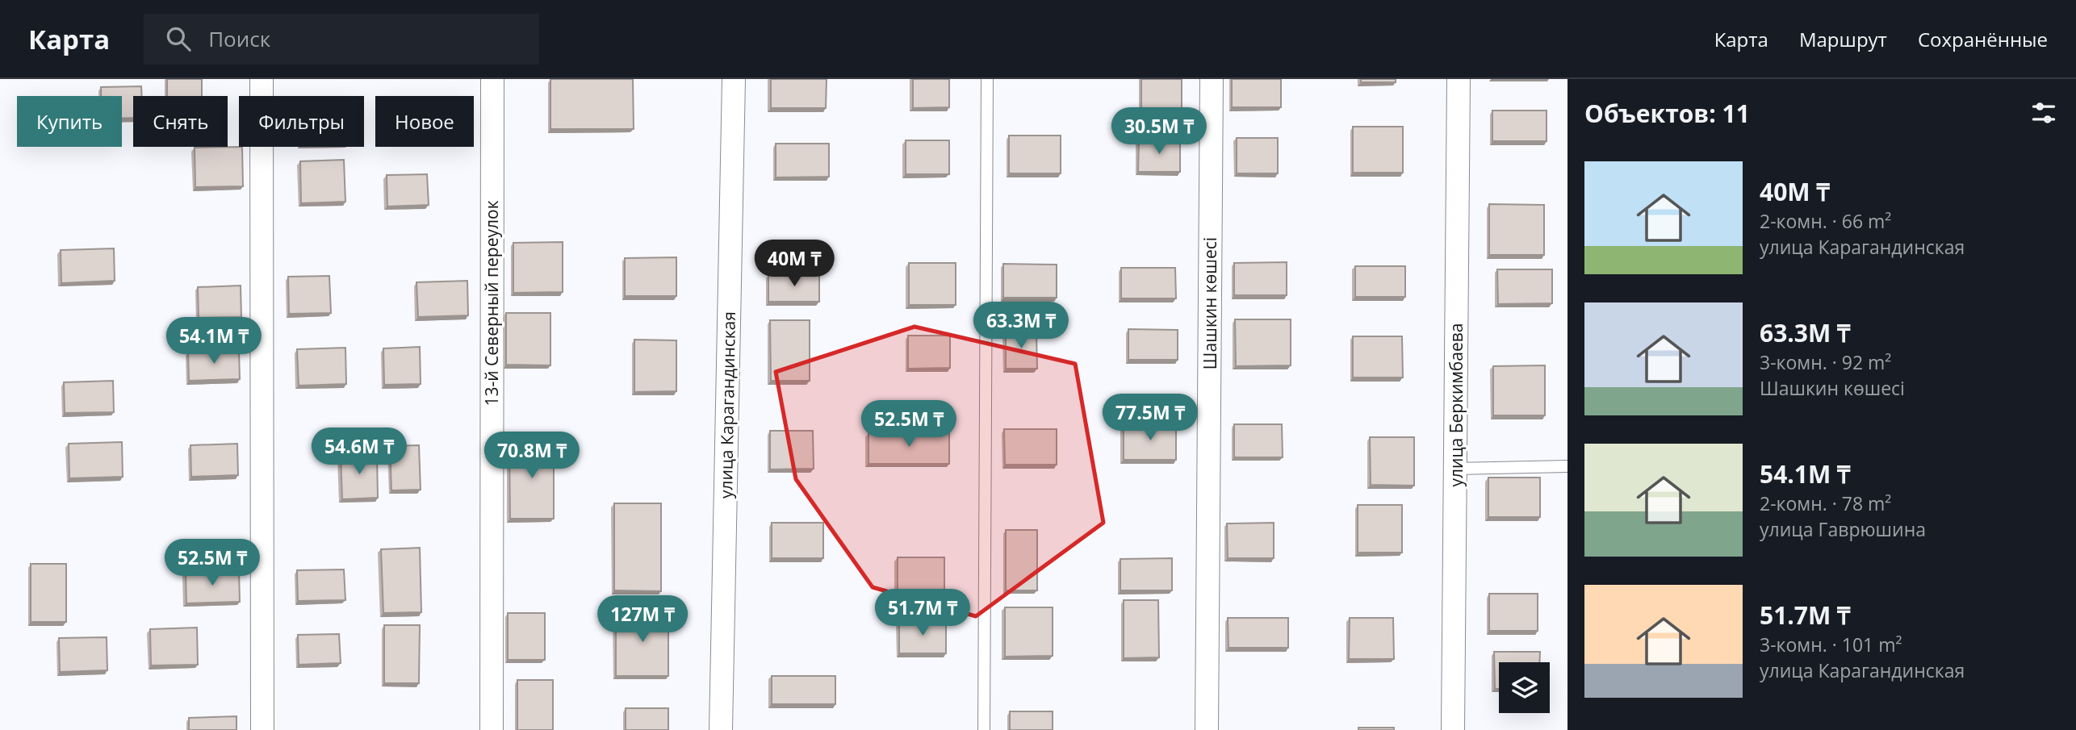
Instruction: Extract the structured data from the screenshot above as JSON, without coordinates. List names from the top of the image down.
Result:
{
  "streets": {
    "street": [
      "13-й Северный переулок",
      "Шашкин көшесі",
      "улица Карагандинская",
      "улица Беркимбаева"
    ]
  },
  "page": {
    "header": "Карта",
    "search": "Поиск",
    "nav": ["Карта", "Маршрут", "Сохранённые"],
    "heading": "Объектов: 11",
    "chip": [
      "Купить",
      "Снять",
      "Фильтры",
      "Новое"
    ],
    "price": [
      "30.5M ₸",
      "40M ₸",
      "63.3M ₸",
      "54.1M ₸",
      "77.5M ₸",
      "52.5M ₸",
      "54.6M ₸",
      "70.8M ₸",
      "52.5M ₸",
      "51.7M ₸",
      "127M ₸"
    ],
    "list": [
      {
        "name": "40M ₸",
        "note": "2-комн. · 66 m² · улица Карагандинская"
      },
      {
        "name": "63.3M ₸",
        "note": "3-комн. · 92 m² · Шашкин көшесі"
      },
      {
        "name": "54.1M ₸",
        "note": "2-комн. · 78 m² · улица Гаврюшина"
      },
      {
        "name": "51.7M ₸",
        "note": "3-комн. · 101 m² · улица Карагандинская"
      }
    ]
  }
}
